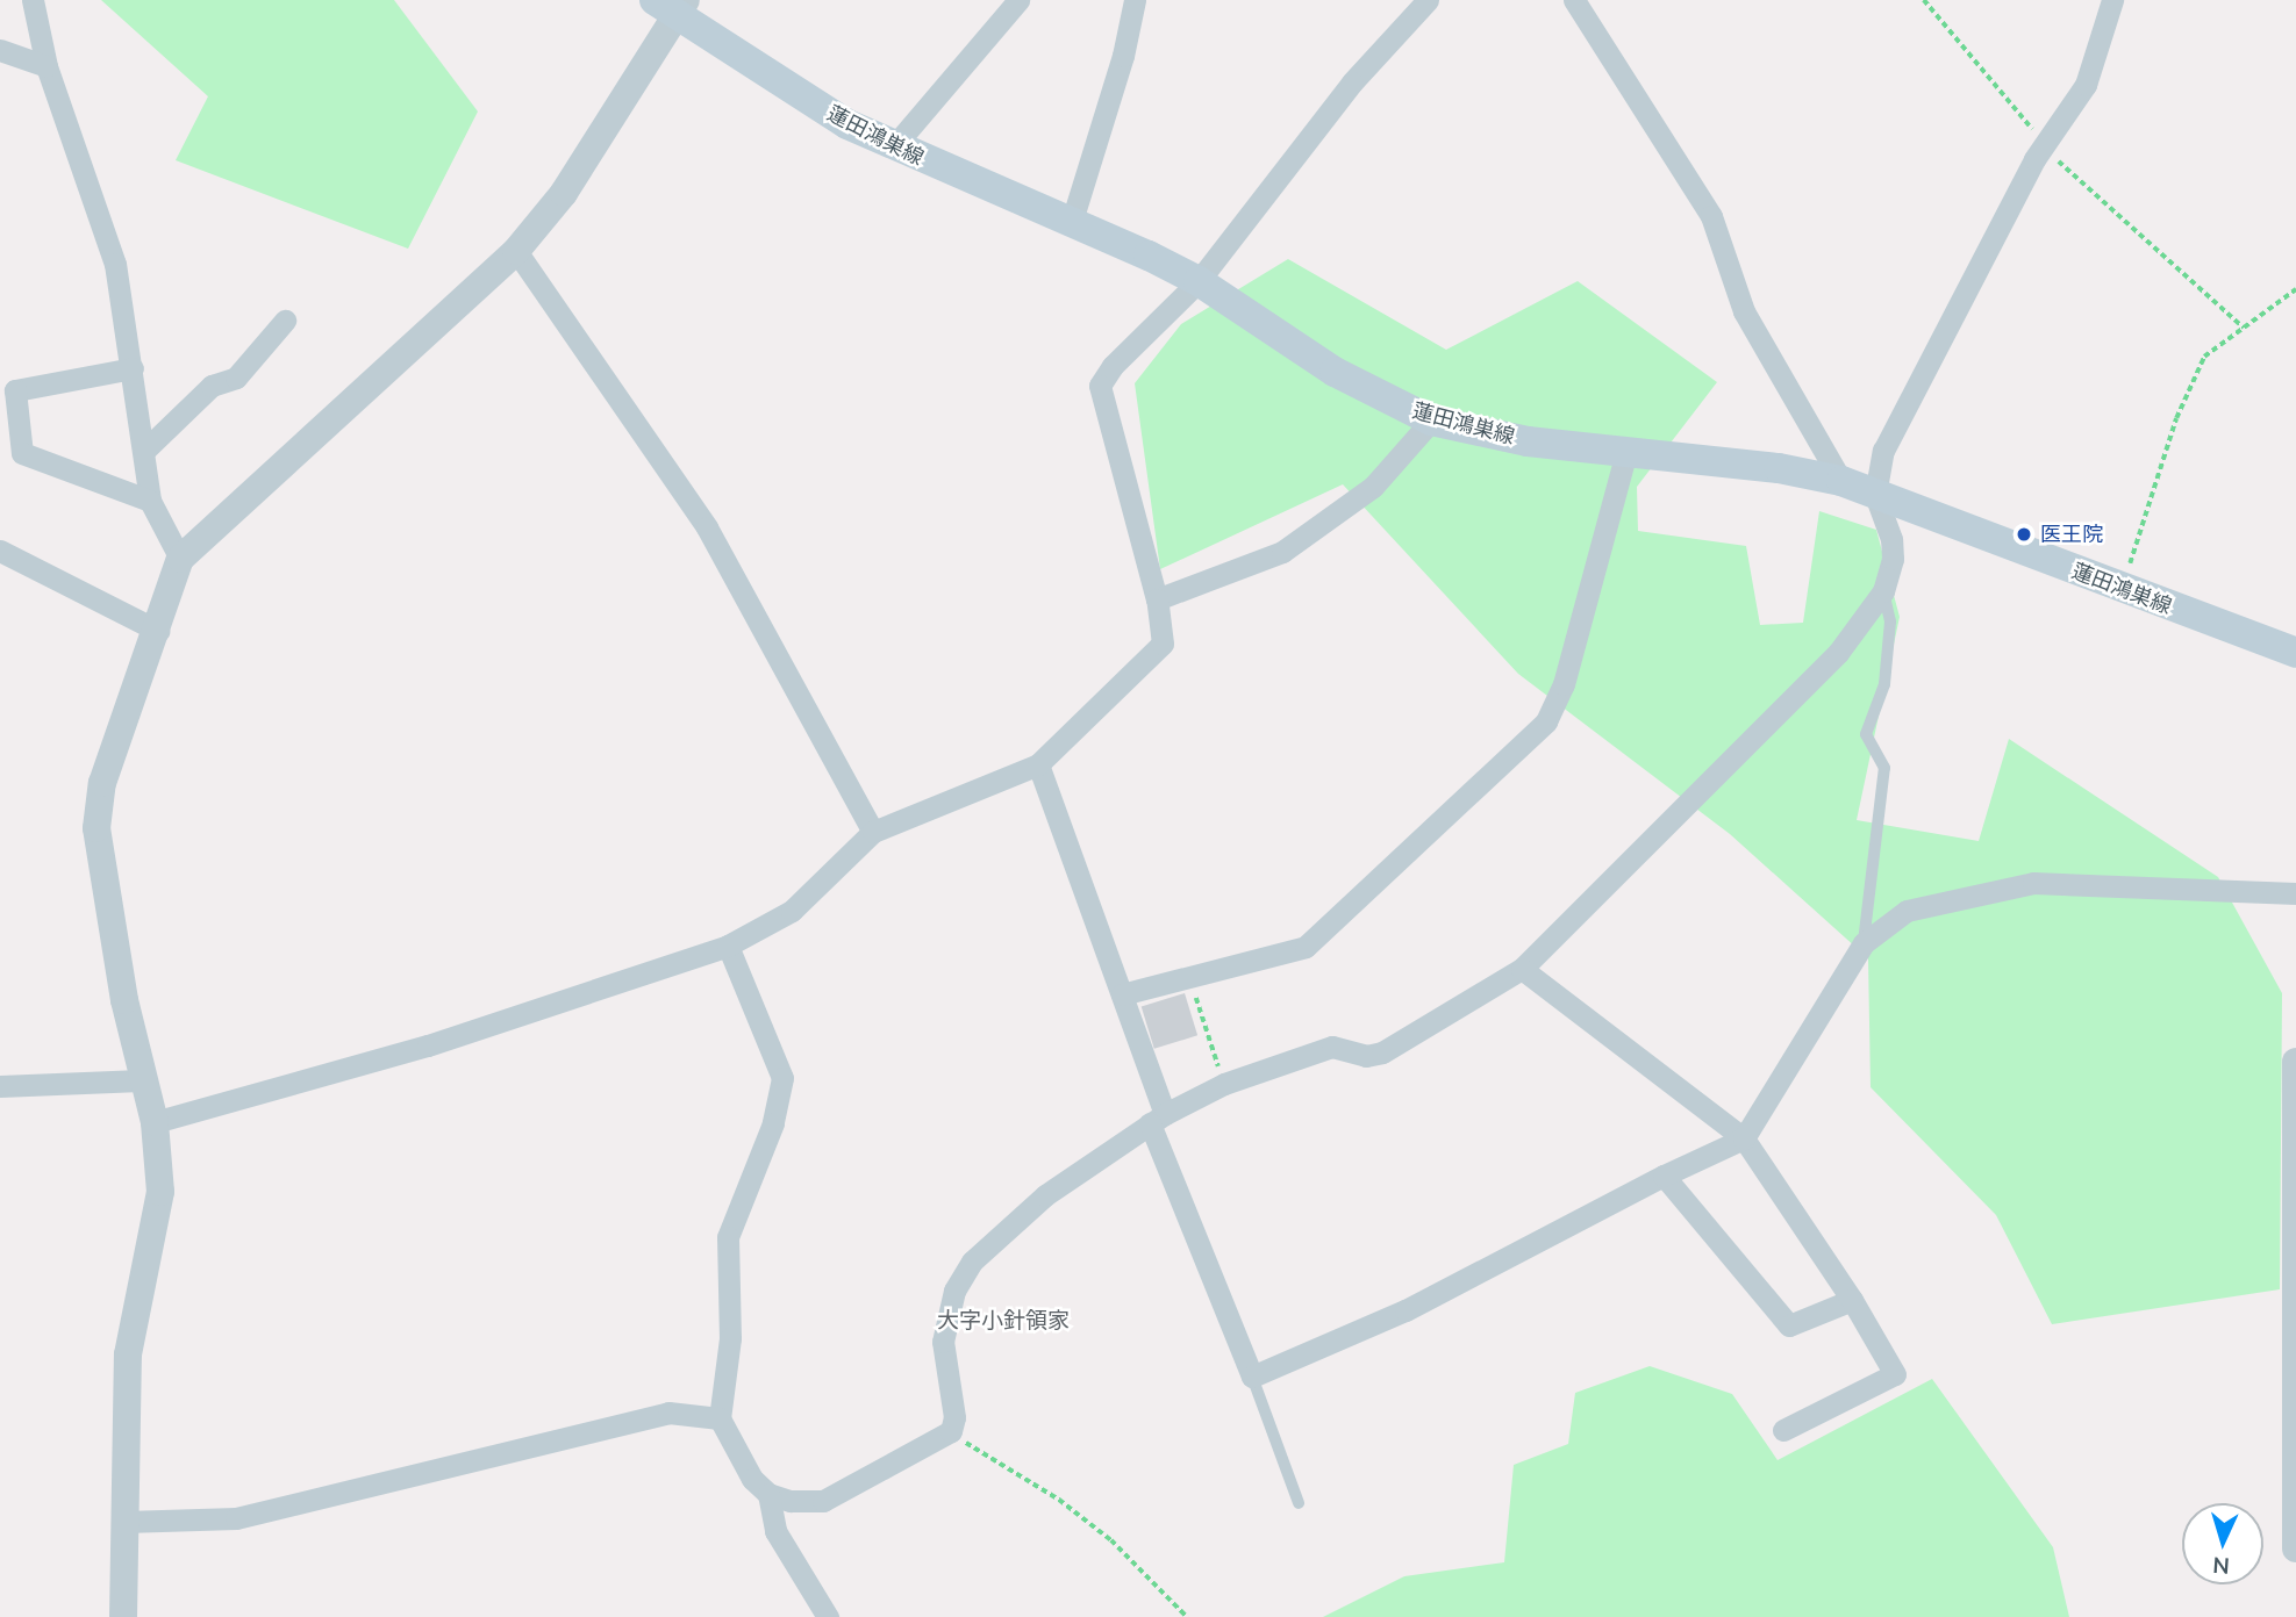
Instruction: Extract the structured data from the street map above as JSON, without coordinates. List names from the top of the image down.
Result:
{
  "streets": {
    "main road": ["蓮田鴻巣線"]
  },
  "districts": ["大字小針領家"],
  "places": ["医王院"],
  "north": "bottom"
}
